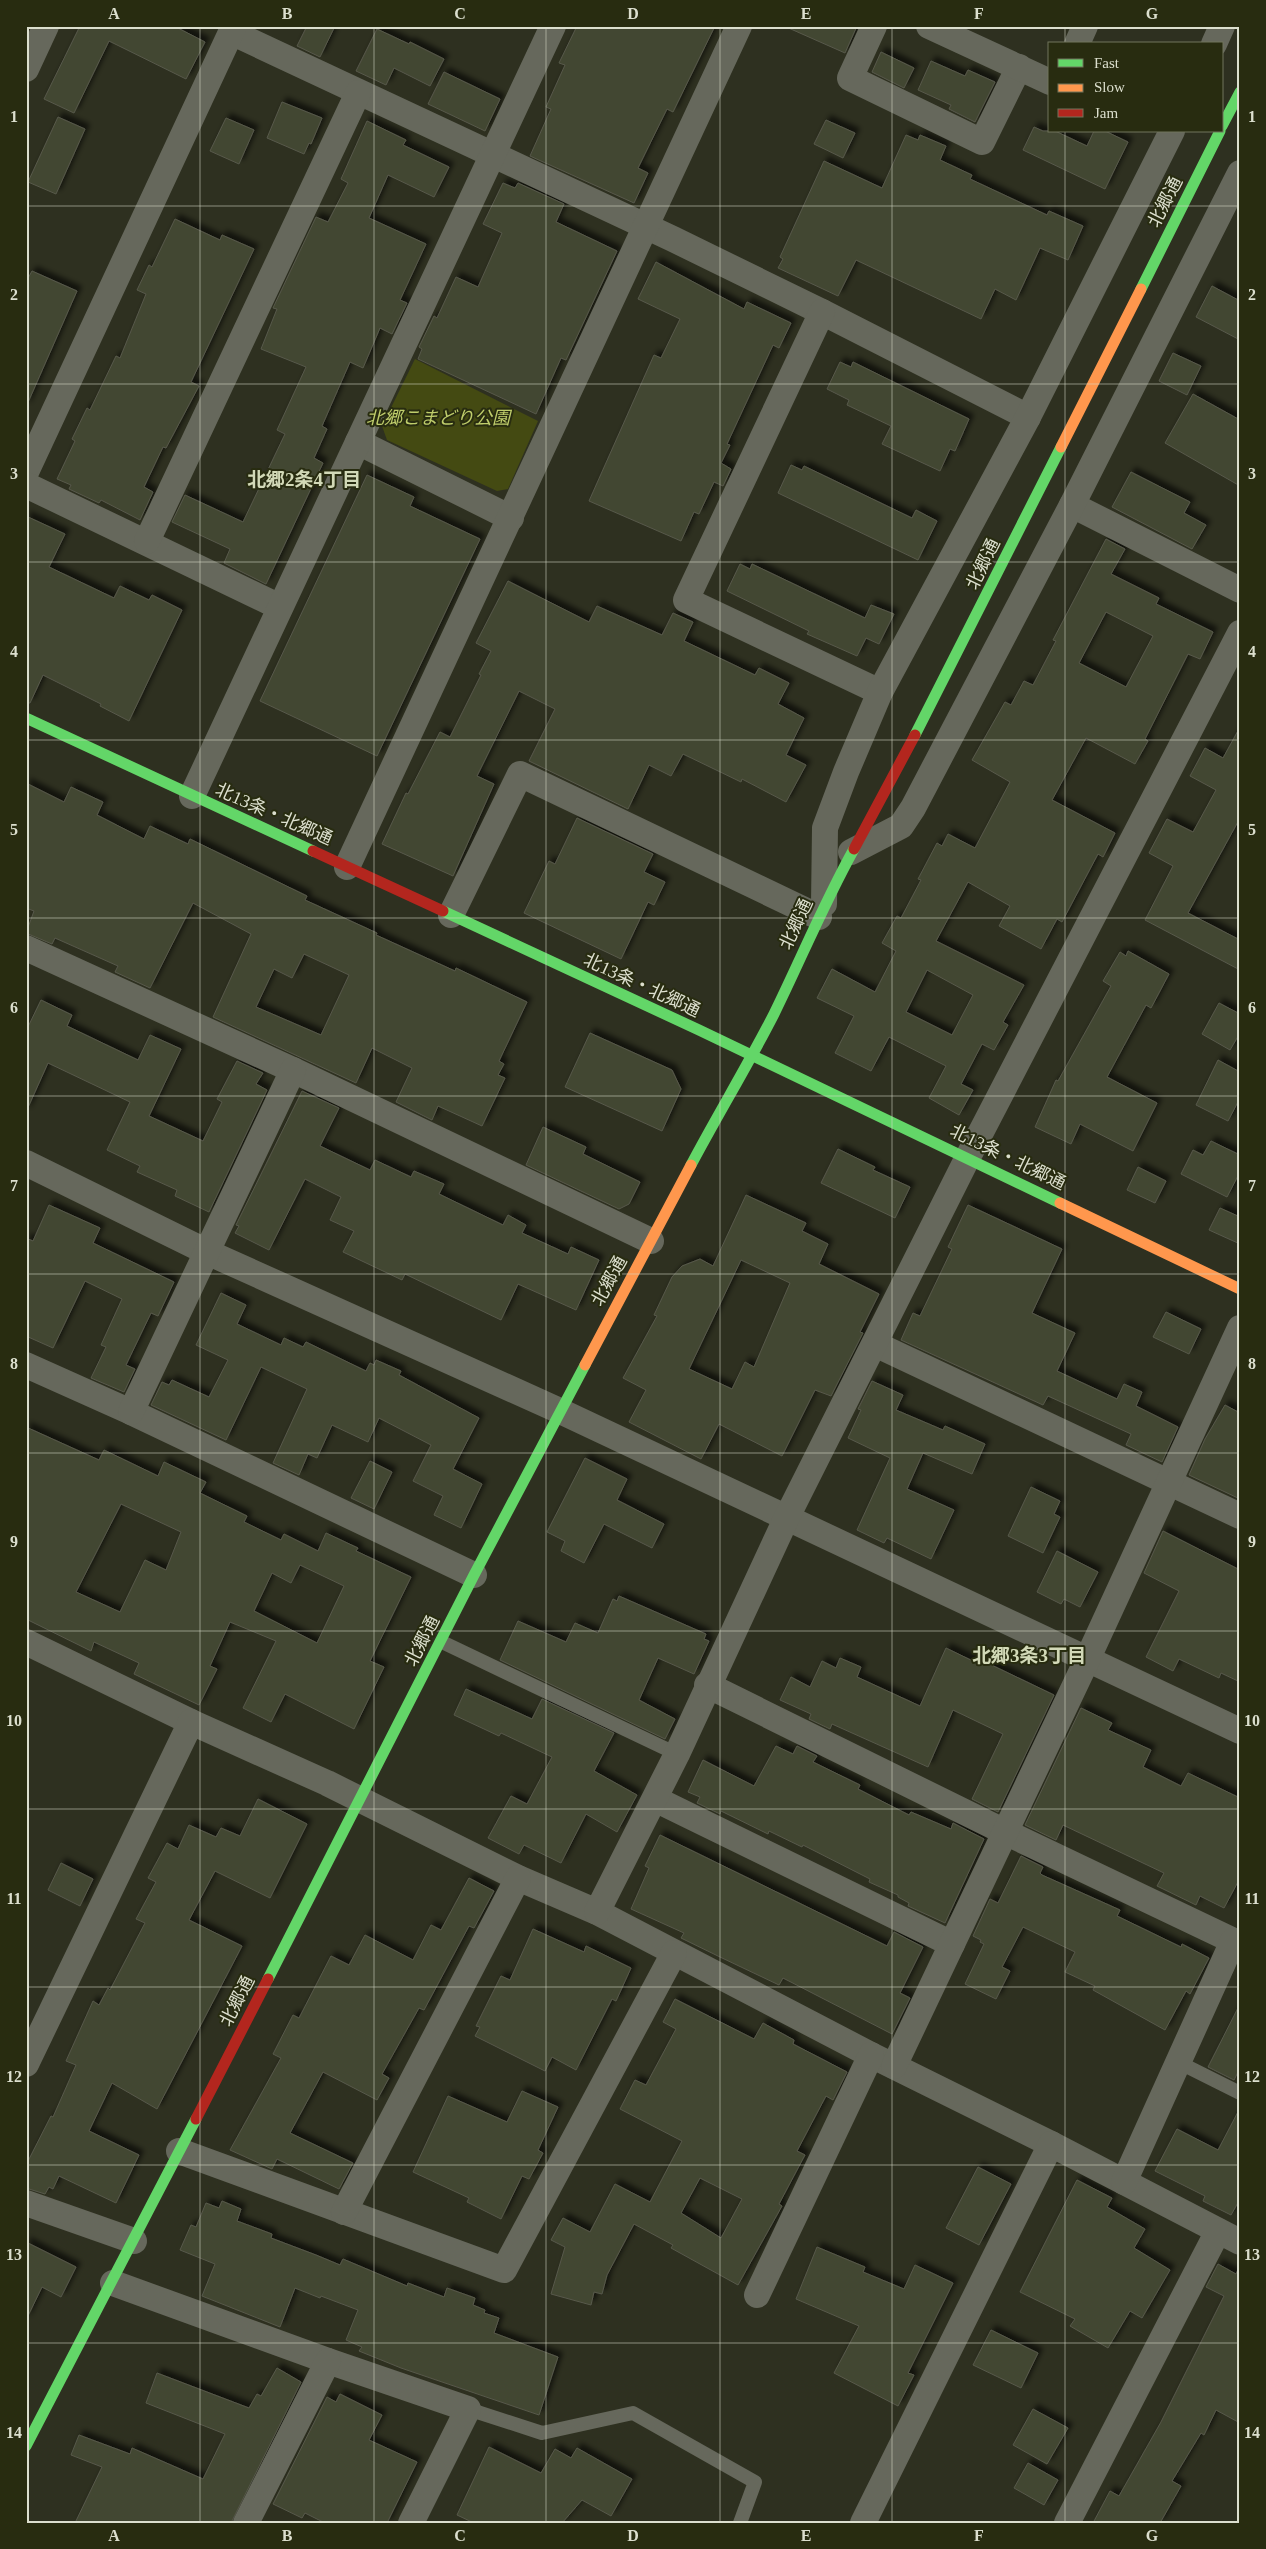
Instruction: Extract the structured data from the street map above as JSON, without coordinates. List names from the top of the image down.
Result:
{
  "streets": {
    "street": ["北郷通", "北13条・北郷通"]
  },
  "crossings": [
    ["北郷通", "北13条・北郷通"]
  ],
  "districts": ["北郷2条4丁目", "北郷3条3丁目"],
  "parks": ["北郷こまどり公園"],
  "legend": ["Fast", "Slow", "Jam"],
  "grid": {
    "columns": [
      "A",
      "B",
      "C",
      "D",
      "E",
      "F",
      "G"
    ],
    "rows": [
      "1",
      "2",
      "3",
      "4",
      "5",
      "6",
      "7",
      "8",
      "9",
      "10",
      "11",
      "12",
      "13",
      "14"
    ]
  }
}
